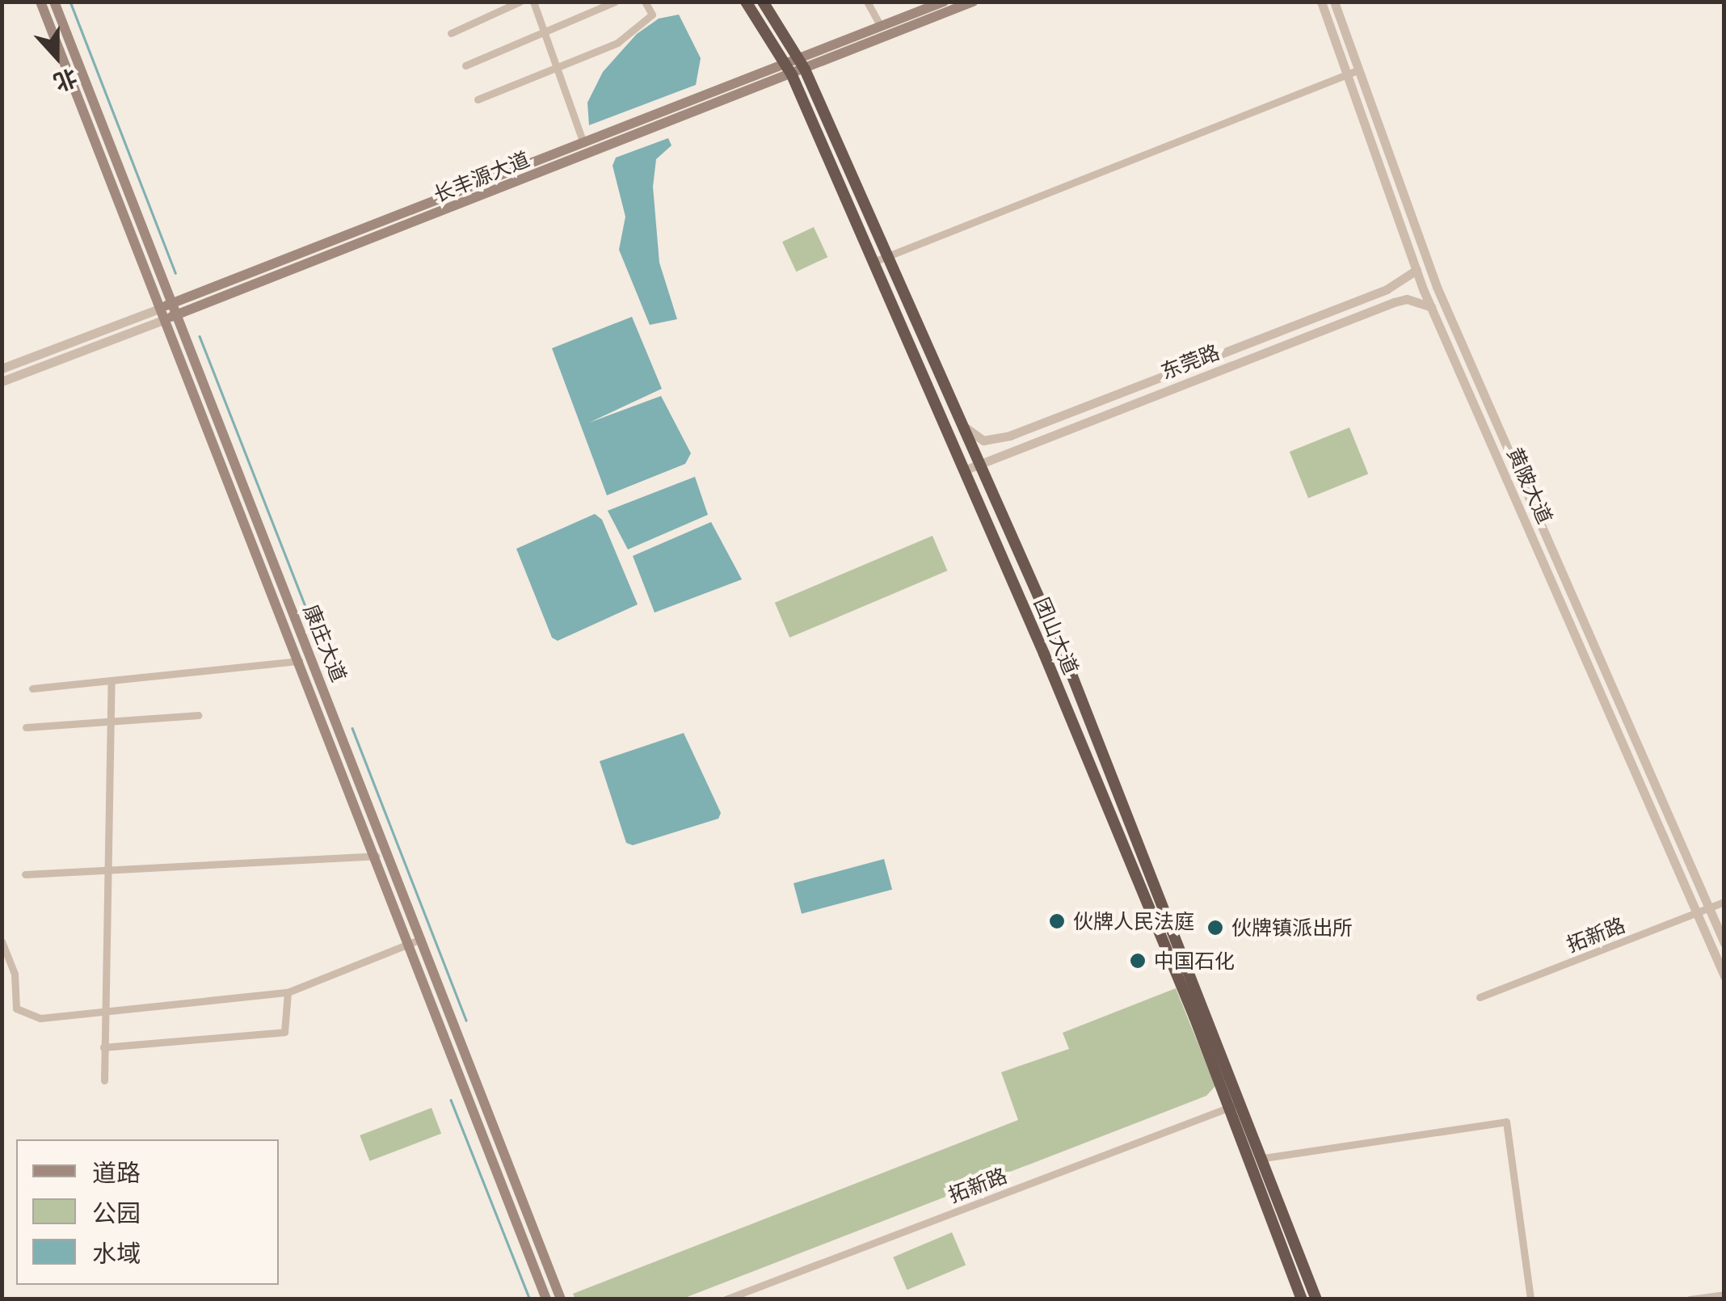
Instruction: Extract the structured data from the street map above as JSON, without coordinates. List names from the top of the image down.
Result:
{
  "streets": {
    "highway": ["团山大道"],
    "main road": ["长丰源大道", "康庄大道"],
    "street": ["东莞路", "黄陂大道", "拓新路"]
  },
  "crossings": [
    ["长丰源大道", "团山大道"],
    ["长丰源大道", "康庄大道"],
    ["东莞路", "黄陂大道"],
    ["东莞路", "团山大道"],
    ["黄陂大道", "拓新路"],
    ["团山大道", "拓新路"]
  ],
  "places": ["伙牌人民法庭", "伙牌镇派出所", "中国石化"],
  "legend": ["道路", "公园", "水域"],
  "north": "bottom"
}
